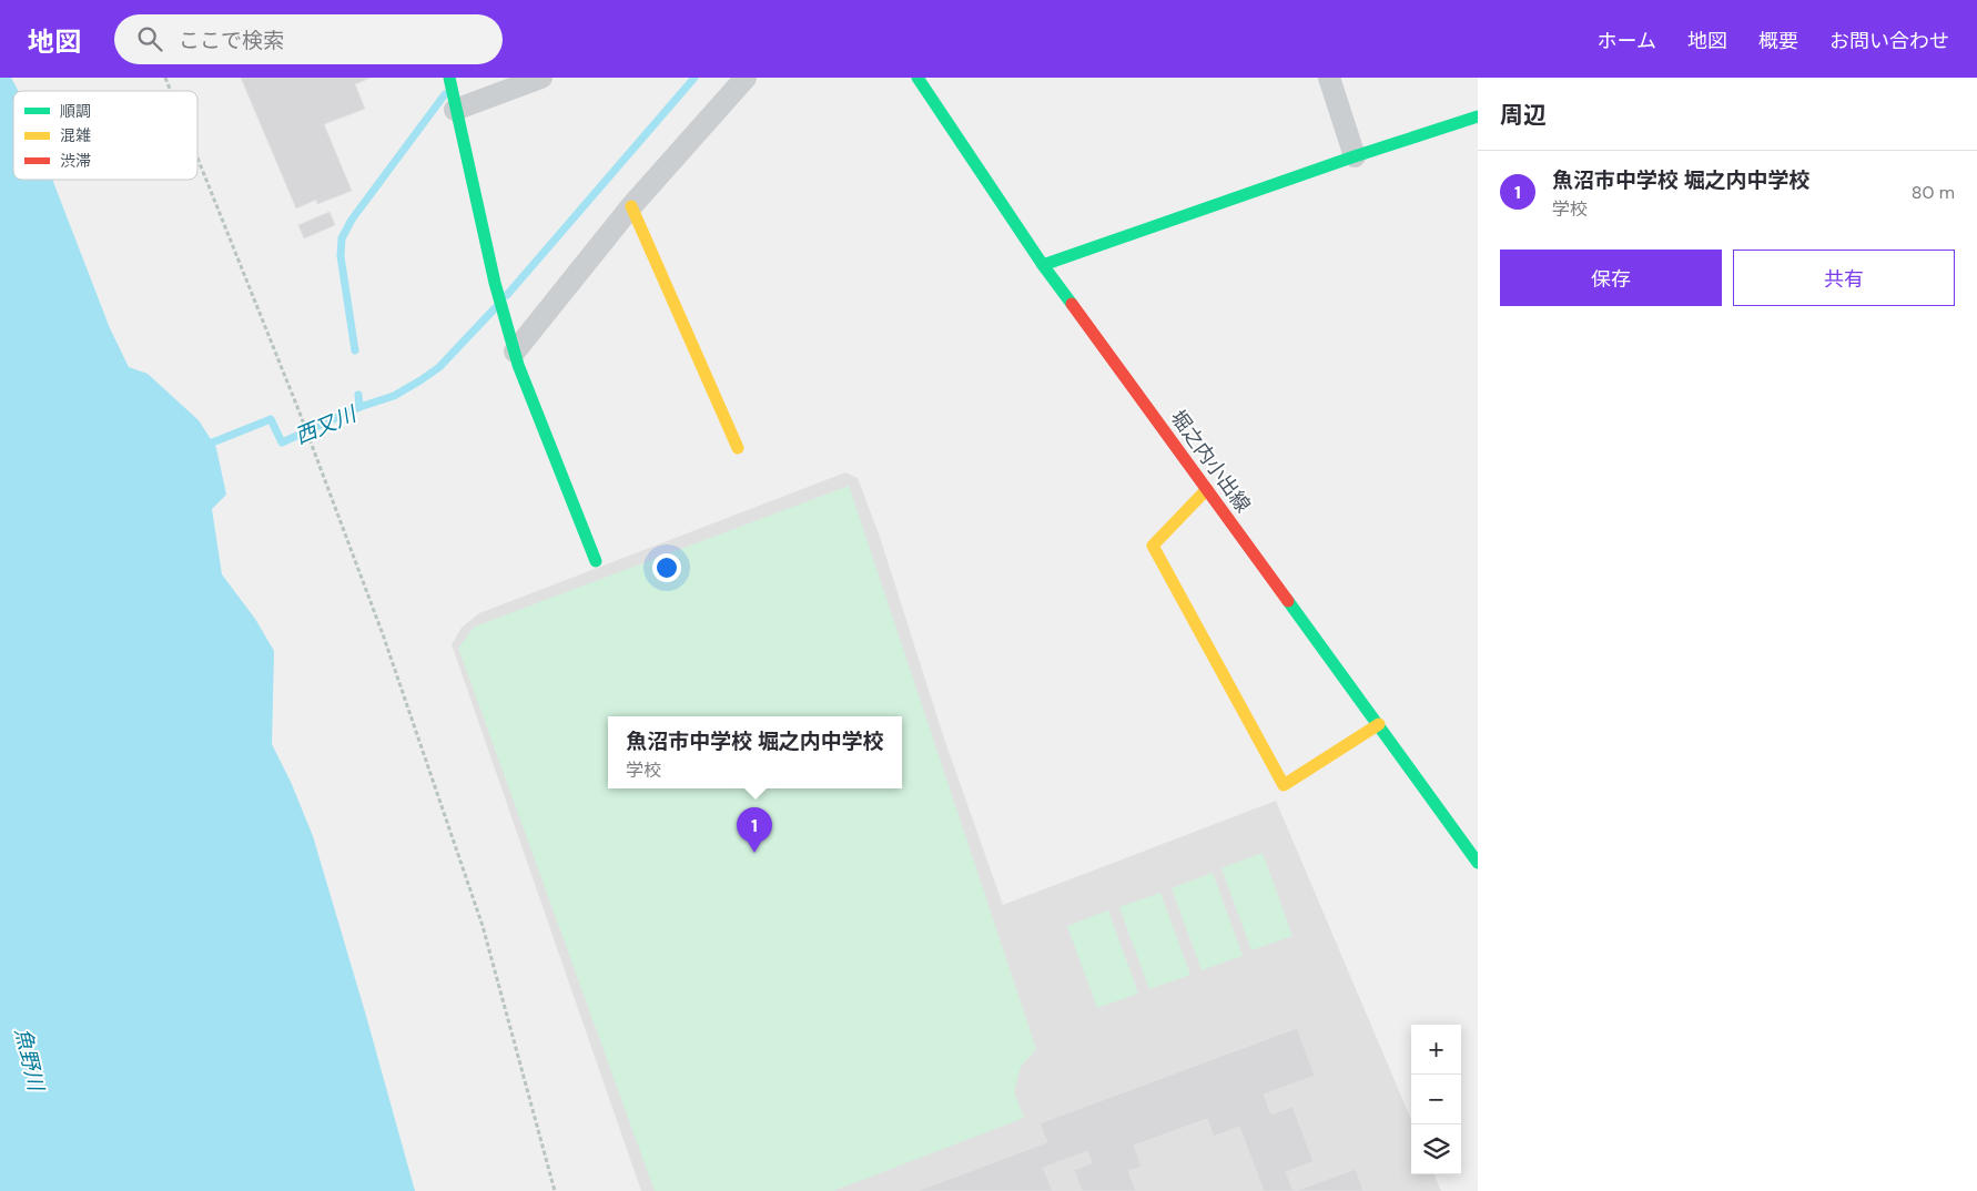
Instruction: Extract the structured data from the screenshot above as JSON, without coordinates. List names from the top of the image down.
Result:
{
  "streets": {
    "street": ["堀之内小出線"]
  },
  "water": ["西又川", "魚野川"],
  "legend": ["順調", "混雑", "渋滞"],
  "page": {
    "header": "地図",
    "search": "ここで検索",
    "nav": [
      "ホーム",
      "地図",
      "概要",
      "お問い合わせ"
    ],
    "heading": "周辺",
    "list": [
      {
        "mark": "1",
        "name": "魚沼市中学校 堀之内中学校",
        "note": "学校",
        "value": "80 m"
      }
    ],
    "buttons": ["保存", "共有"],
    "popup": ["魚沼市中学校 堀之内中学校", "学校"],
    "pins": "1",
    "map_buttons": ["+", "−"]
  }
}
